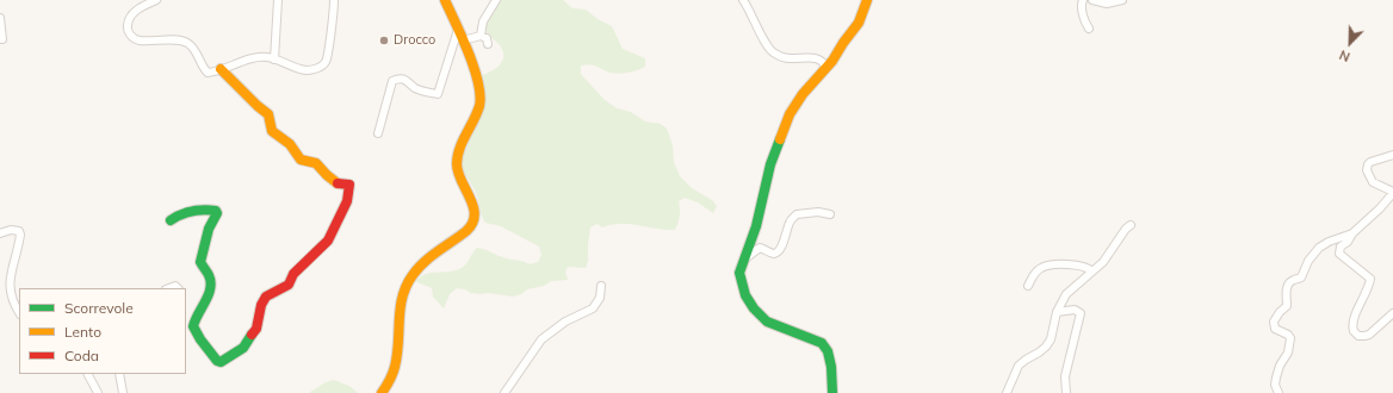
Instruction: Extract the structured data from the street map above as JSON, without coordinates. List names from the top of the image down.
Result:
{
  "places": ["Drocco"],
  "legend": ["Scorrevole", "Lento", "Coda"],
  "north": "bottom left"
}
